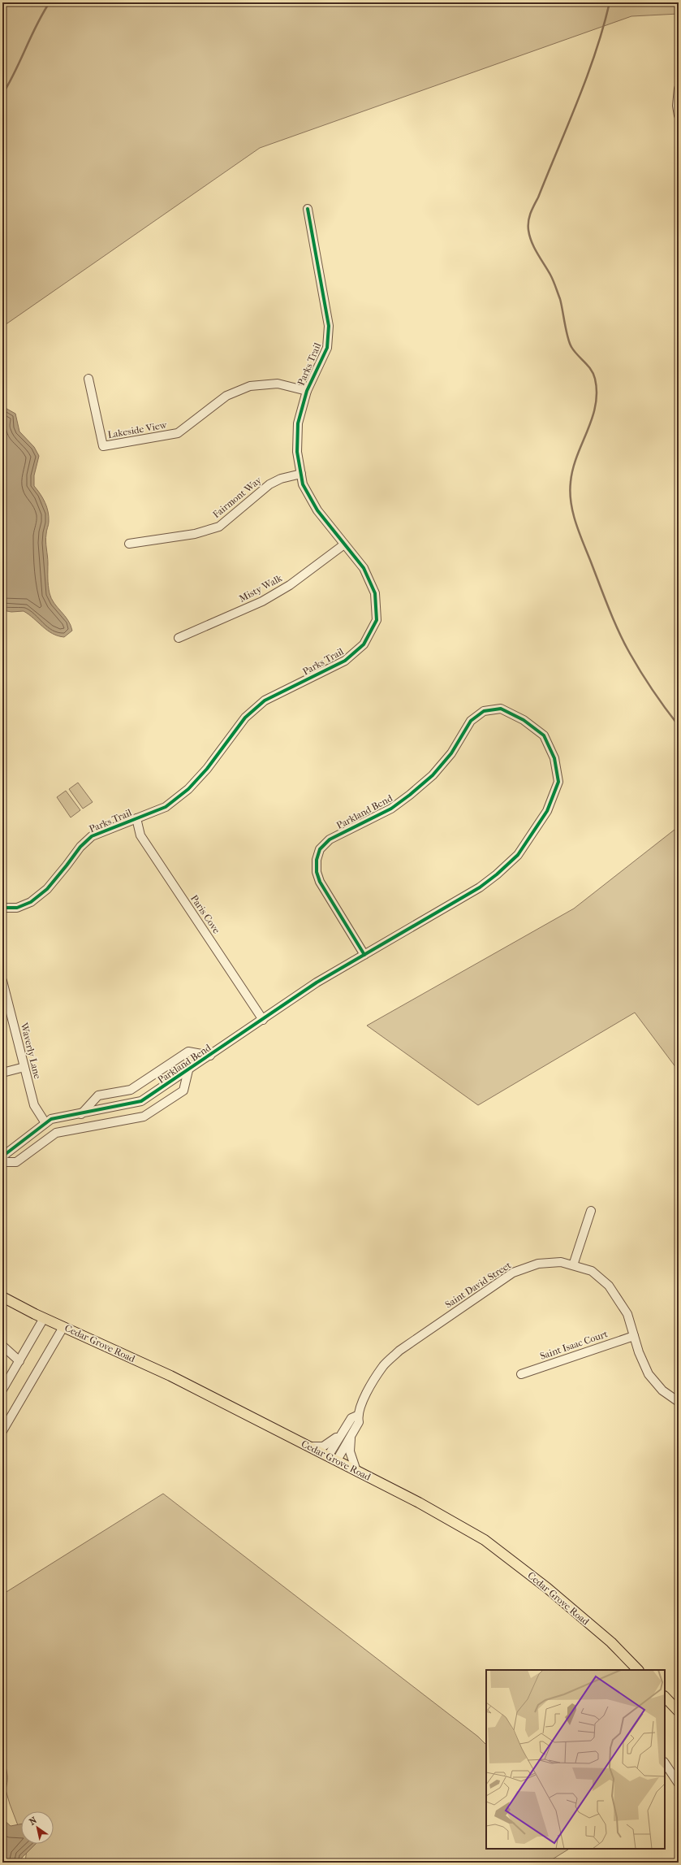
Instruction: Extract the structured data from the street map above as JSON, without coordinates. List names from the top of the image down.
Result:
{
  "streets": {
    "main road": ["Cedar Grove Road"],
    "street": [
      "Parks Trail",
      "Lakeside View",
      "Fairmont Way",
      "Misty Walk",
      "Parkland Bend",
      "Paris Cove",
      "Waverly Lane",
      "Saint David Street",
      "Saint Isaac Court"
    ]
  },
  "crossings": [
    ["Parks Trail", "Lakeside View"],
    ["Parks Trail", "Fairmont Way"],
    ["Parks Trail", "Misty Walk"],
    ["Parks Trail", "Paris Cove"],
    ["Parkland Bend", "Paris Cove"],
    ["Parkland Bend", "Waverly Lane"],
    ["Saint David Street", "Cedar Grove Road"],
    ["Saint David Street", "Saint Isaac Court"]
  ],
  "north": "top left"
}
